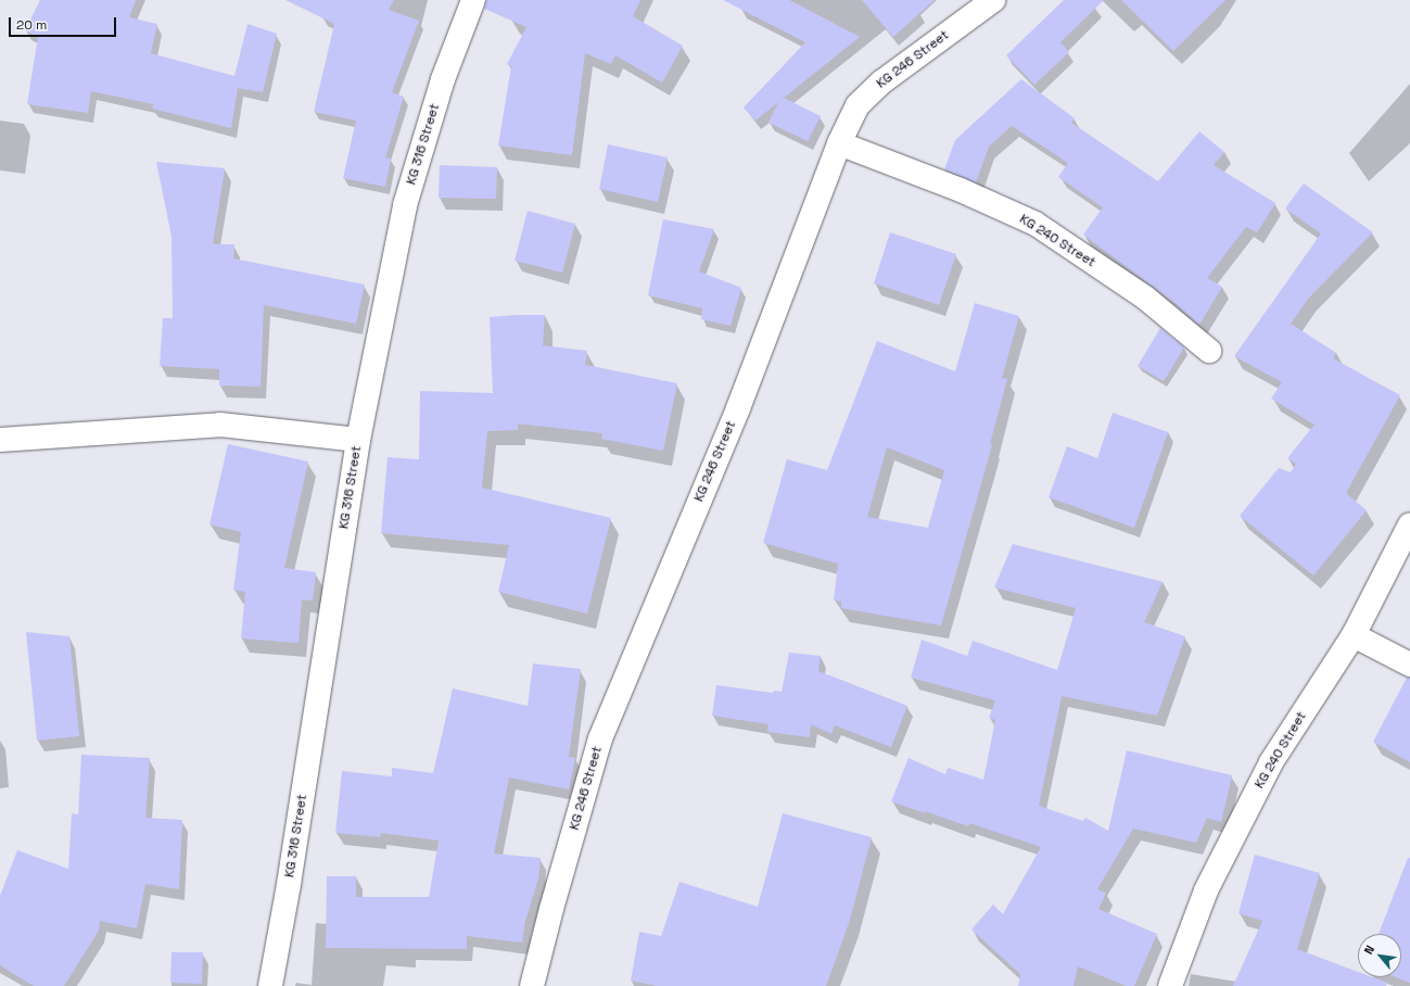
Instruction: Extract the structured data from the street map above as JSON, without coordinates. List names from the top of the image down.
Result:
{
  "streets": {
    "street": ["KG 246 Street", "KG 316 Street", "KG 240 Street"]
  },
  "crossings": [
    ["KG 246 Street", "KG 240 Street"]
  ],
  "scale_bar": "20 m",
  "north": "top left"
}
